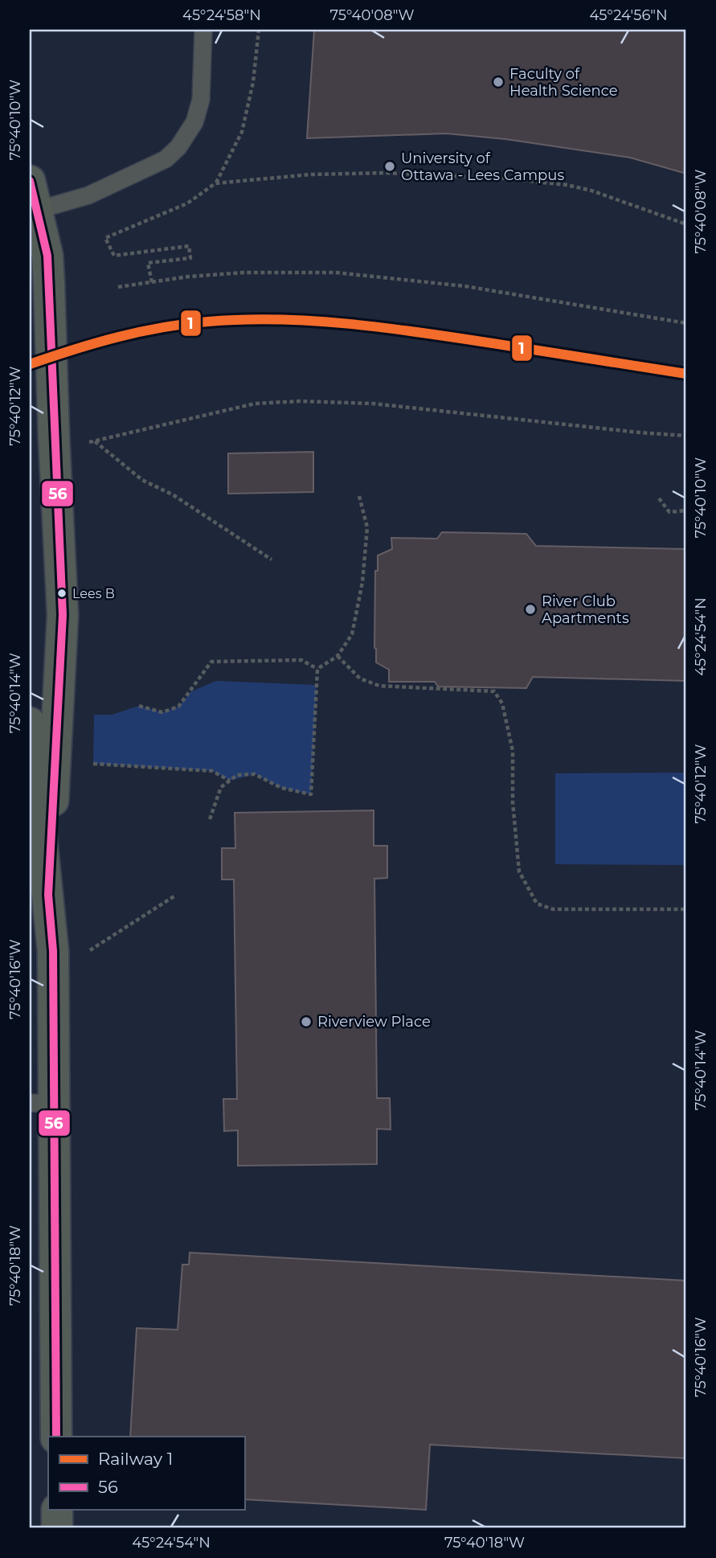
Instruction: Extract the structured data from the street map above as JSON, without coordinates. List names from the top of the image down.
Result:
{
  "places": [
    "Faculty of Health Science",
    "University of Ottawa - Lees Campus",
    "Lees B",
    "River Club Apartments",
    "Riverview Place"
  ],
  "lines": ["transit line 56", "rail line 1"],
  "legend": ["Railway 1", "56"],
  "coordinates": [
    "45°24'58\"N",
    "75°40'08\"W",
    "45°24'56\"N",
    "75°40'10\"W",
    "75°40'12\"W",
    "45°24'54\"N",
    "75°40'14\"W",
    "75°40'16\"W",
    "75°40'18\"W"
  ]
}
